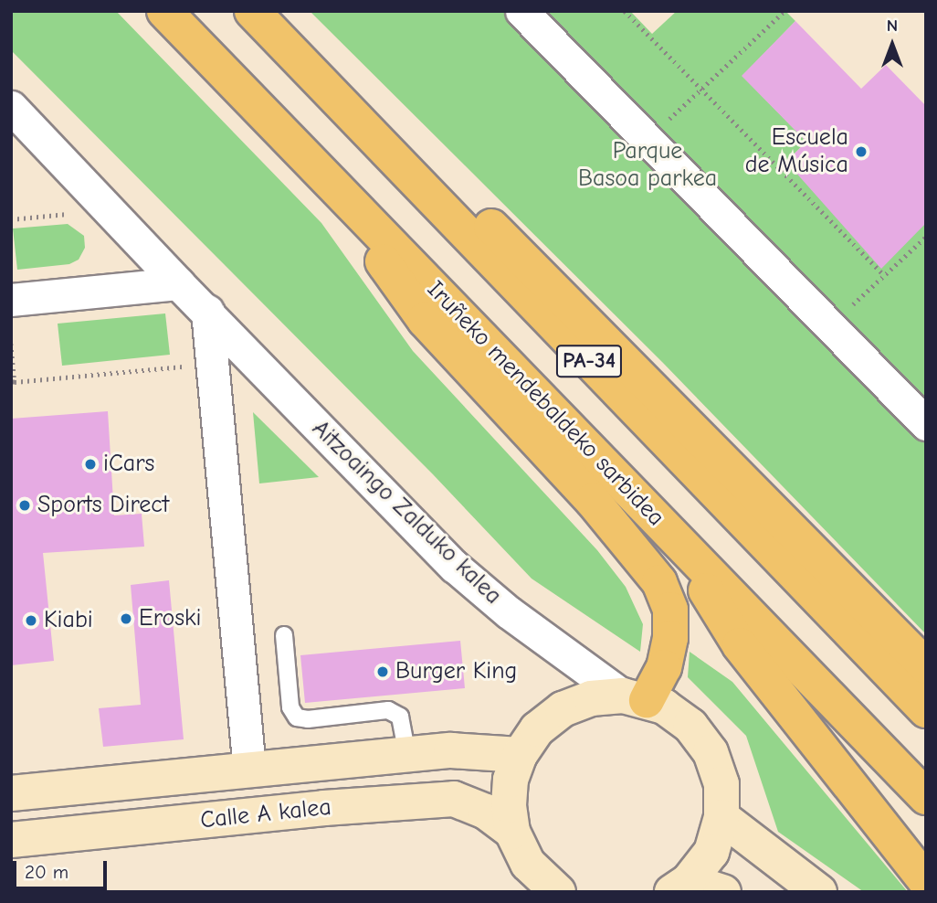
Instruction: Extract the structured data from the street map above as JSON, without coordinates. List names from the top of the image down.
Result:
{
  "streets": {
    "highway": ["PA-34", "Iruñeko mendebaldeko sarbidea"],
    "street": ["Aitzoaingo Zalduko kalea", "Calle A kalea"]
  },
  "parks": ["Parque Basoa parkea"],
  "places": [
    "Escuela de Música",
    "iCars",
    "Sports Direct",
    "Eroski",
    "Kiabi",
    "Burger King"
  ],
  "scale_bar": "20 m",
  "north": "top"
}
